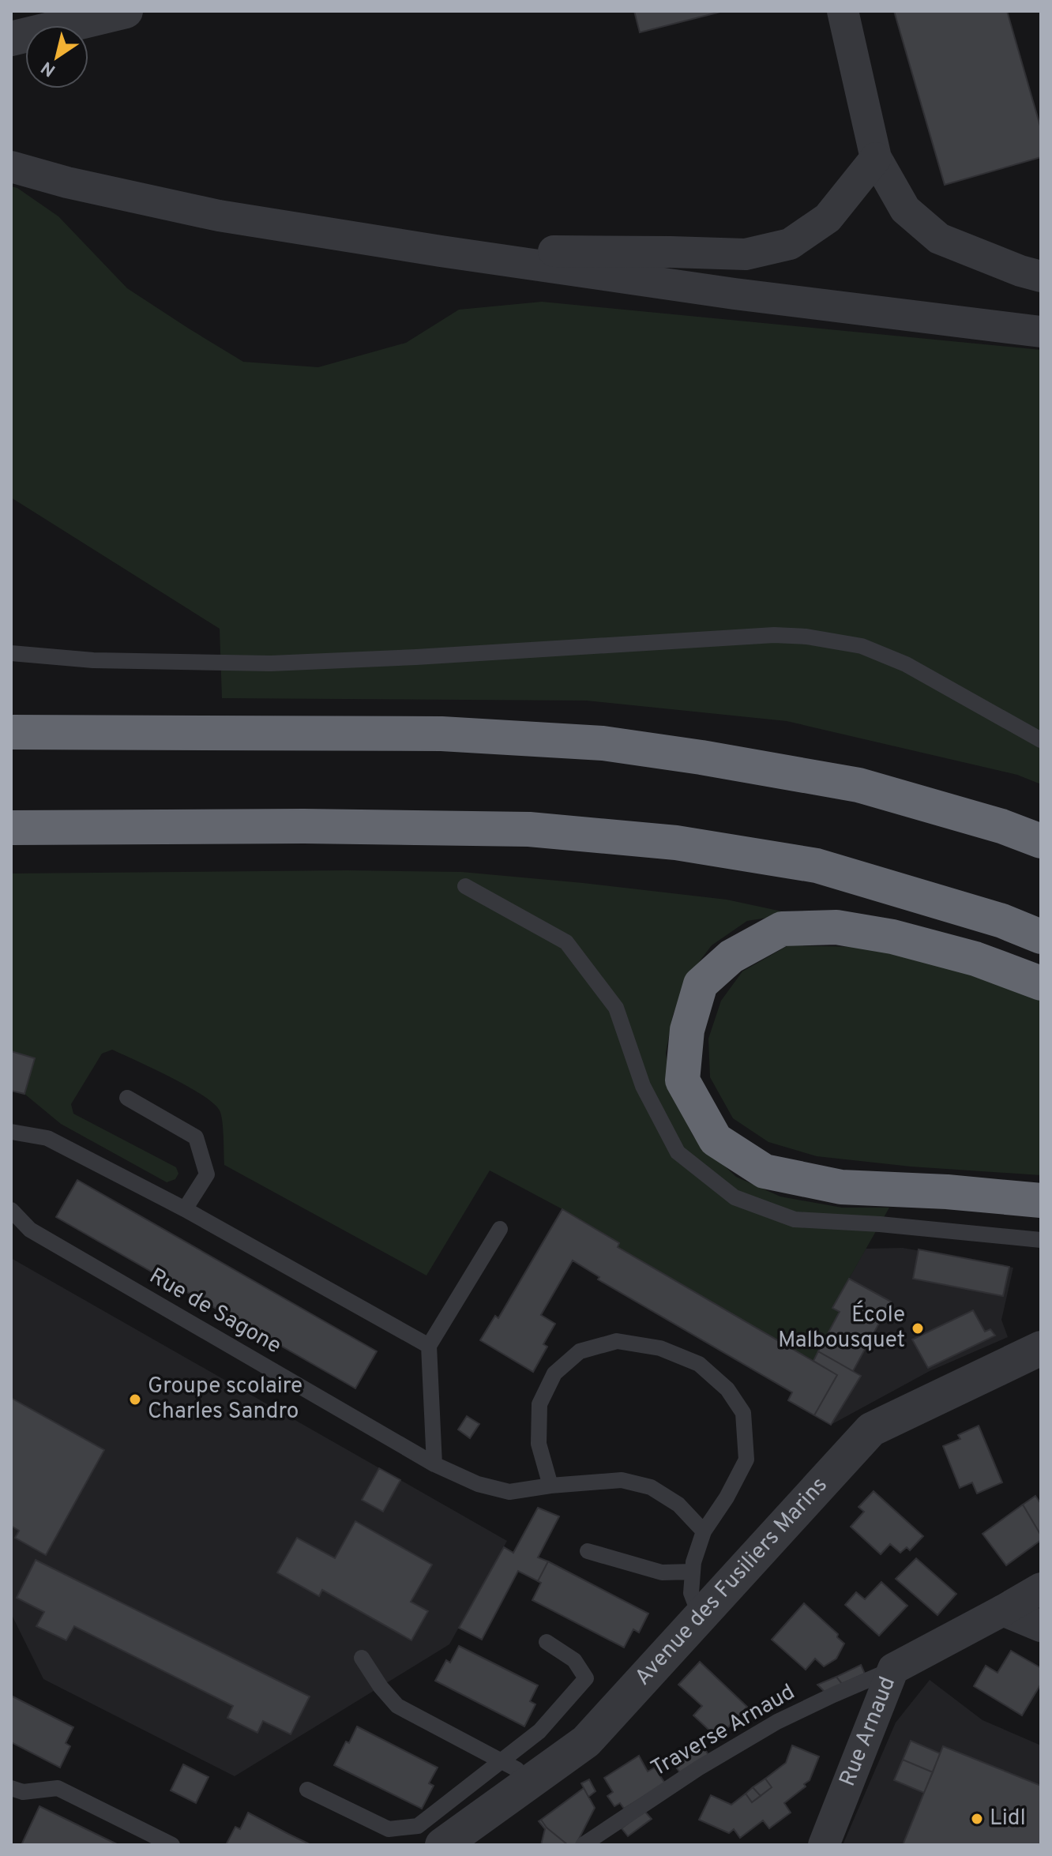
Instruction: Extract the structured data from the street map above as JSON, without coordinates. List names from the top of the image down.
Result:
{
  "streets": {
    "street": ["Avenue des Fusiliers Marins", "Rue Arnaud"],
    "lane": ["Rue de Sagone", "Traverse Arnaud"]
  },
  "crossings": [
    ["Traverse Arnaud", "Rue Arnaud"]
  ],
  "places": ["École Malbousquet", "Groupe scolaire Charles Sandro", "Lidl"],
  "north": "bottom left"
}
